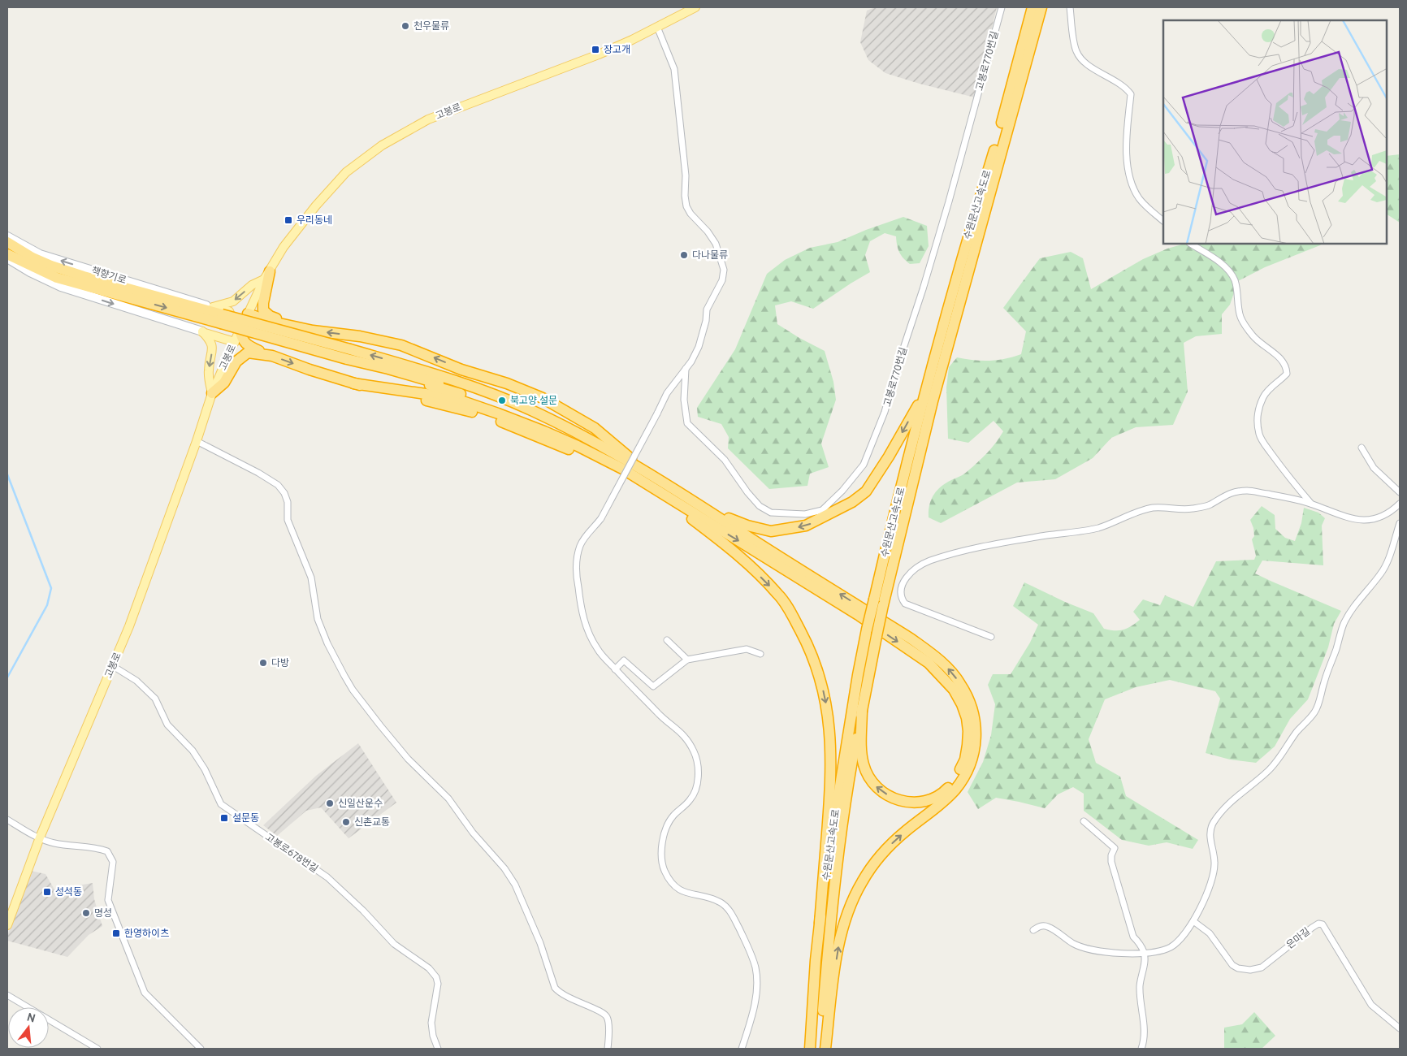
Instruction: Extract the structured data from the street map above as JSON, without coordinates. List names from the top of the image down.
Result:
{
  "streets": {
    "highway": ["수원문산고속도로"],
    "main road": ["고봉로", "책향기로"],
    "street": ["고봉로770번길", "고봉로678번길", "은마길"]
  },
  "crossings": [
    ["고봉로", "고봉로678번길"]
  ],
  "places": {
    "other": [
      "천우물류",
      "다나물류",
      "북고양 설문",
      "다방",
      "신일산운수",
      "신촌교통",
      "명성"
    ],
    "transit": [
      "장고개",
      "우리동네",
      "설문동",
      "성석동",
      "한영하이츠"
    ]
  },
  "north": "top"
}
